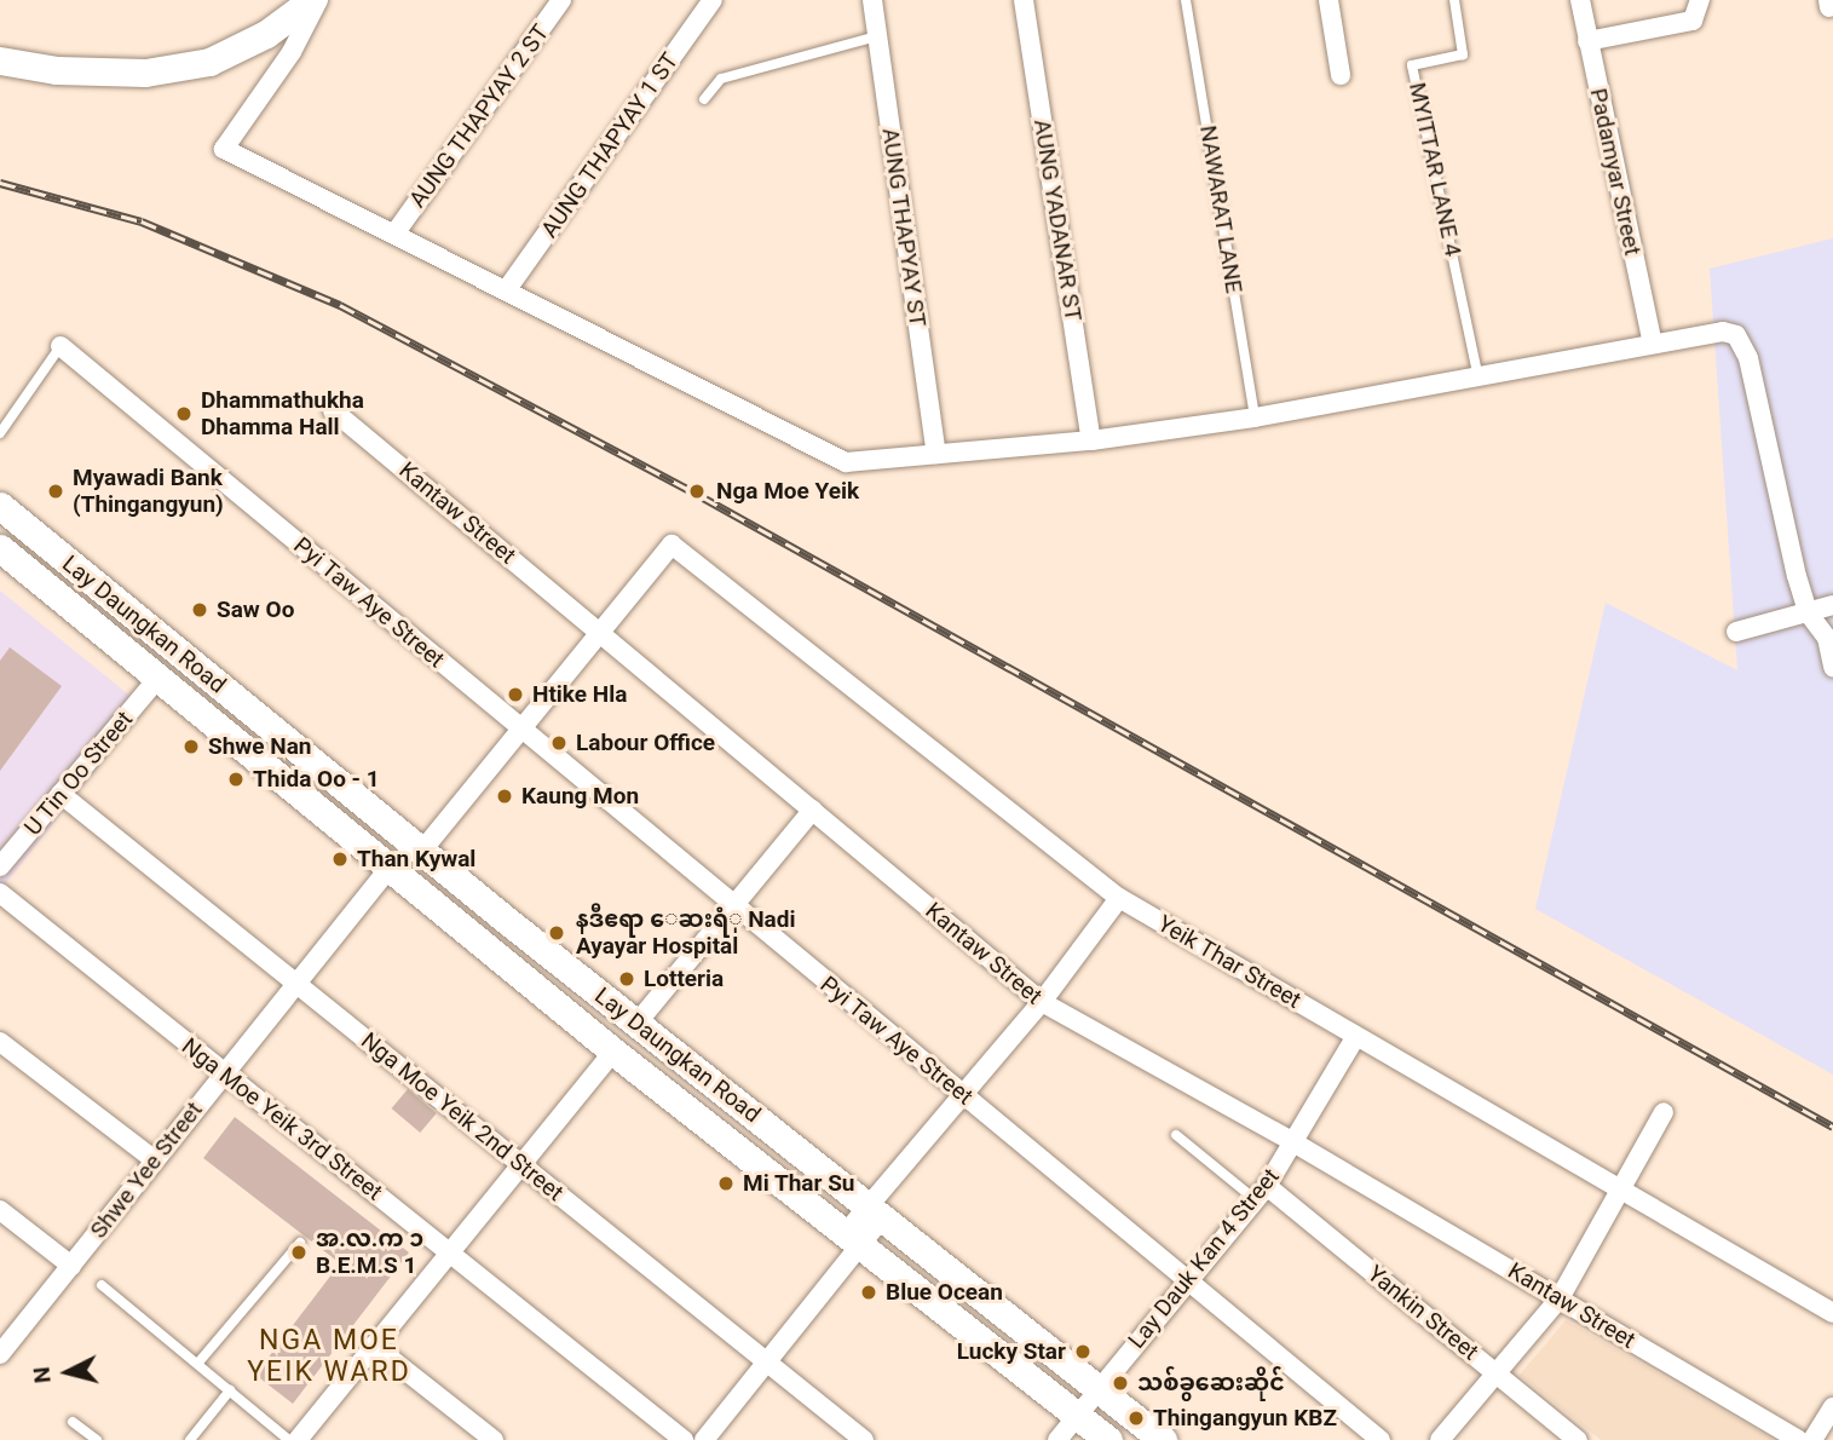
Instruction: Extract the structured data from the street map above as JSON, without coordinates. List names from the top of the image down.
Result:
{
  "streets": {
    "main road": ["Lay Daungkan Road"],
    "street": [
      "AUNG THAPYAY 2 ST",
      "AUNG THAPYAY 1 ST",
      "Padamyar Street",
      "AUNG YADANAR ST",
      "AUNG THAPYAY ST",
      "Kantaw Street",
      "Pyi Taw Aye Street",
      "U Tin Oo Street",
      "Yeik Thar Street",
      "Nga Moe Yeik 2nd Street",
      "Nga Moe Yeik 3rd Street",
      "Shwe Yee Street",
      "Lay Dauk Kan 4 Street",
      "Yankin Street"
    ],
    "lane": ["MYITTAR LANE 4", "NAWARAT LANE"]
  },
  "crossings": [
    ["Kantaw Street", "Yeik Thar Street"],
    ["Kantaw Street", "Lay Dauk Kan 4 Street"],
    ["Pyi Taw Aye Street", "Lay Dauk Kan 4 Street"],
    ["Lay Daungkan Road", "U Tin Oo Street"],
    ["Lay Daungkan Road", "Shwe Yee Street"],
    ["Lay Daungkan Road", "Lay Dauk Kan 4 Street"],
    ["U Tin Oo Street", "Nga Moe Yeik 2nd Street"],
    ["Yeik Thar Street", "Lay Dauk Kan 4 Street"],
    ["Nga Moe Yeik 2nd Street", "Shwe Yee Street"],
    ["Nga Moe Yeik 3rd Street", "Shwe Yee Street"],
    ["Lay Dauk Kan 4 Street", "Yankin Street"]
  ],
  "districts": ["NGA MOE YEIK WARD"],
  "places": [
    "Dhammathukha Dhamma Hall",
    "Myawadi Bank (Thingangyun)",
    "Nga Moe Yeik",
    "Saw Oo",
    "Htike Hla",
    "Labour Office",
    "Shwe Nan",
    "Thida Oo - 1",
    "Kaung Mon",
    "Than Kywal",
    "နဒီဧရာ ေဆးရံု Nadi Ayayar Hospital",
    "Lotteria",
    "Mi Thar Su",
    "အ.လ.က ၁ B.E.M.S 1",
    "Blue Ocean",
    "Lucky Star",
    "သစ်ခွဆေးဆိုင်",
    "Thingangyun KBZ"
  ],
  "north": "left"
}
